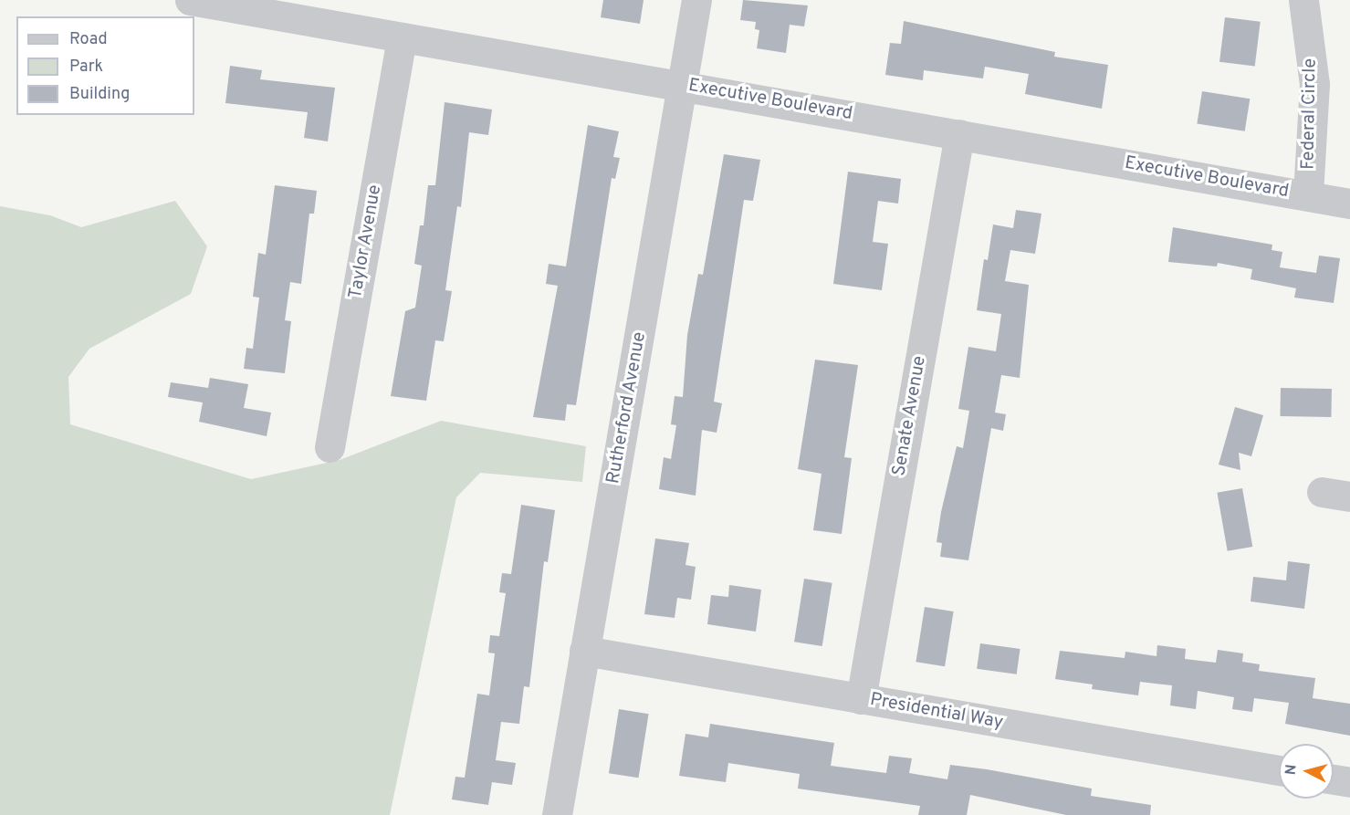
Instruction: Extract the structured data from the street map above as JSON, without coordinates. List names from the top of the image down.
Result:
{
  "streets": {
    "street": [
      "Executive Boulevard",
      "Federal Circle",
      "Taylor Avenue",
      "Rutherford Avenue",
      "Senate Avenue",
      "Presidential Way"
    ]
  },
  "crossings": [
    ["Executive Boulevard", "Federal Circle"],
    ["Executive Boulevard", "Taylor Avenue"],
    ["Executive Boulevard", "Rutherford Avenue"],
    ["Executive Boulevard", "Senate Avenue"],
    ["Rutherford Avenue", "Presidential Way"],
    ["Senate Avenue", "Presidential Way"]
  ],
  "legend": ["Road", "Park", "Building"],
  "north": "left"
}
